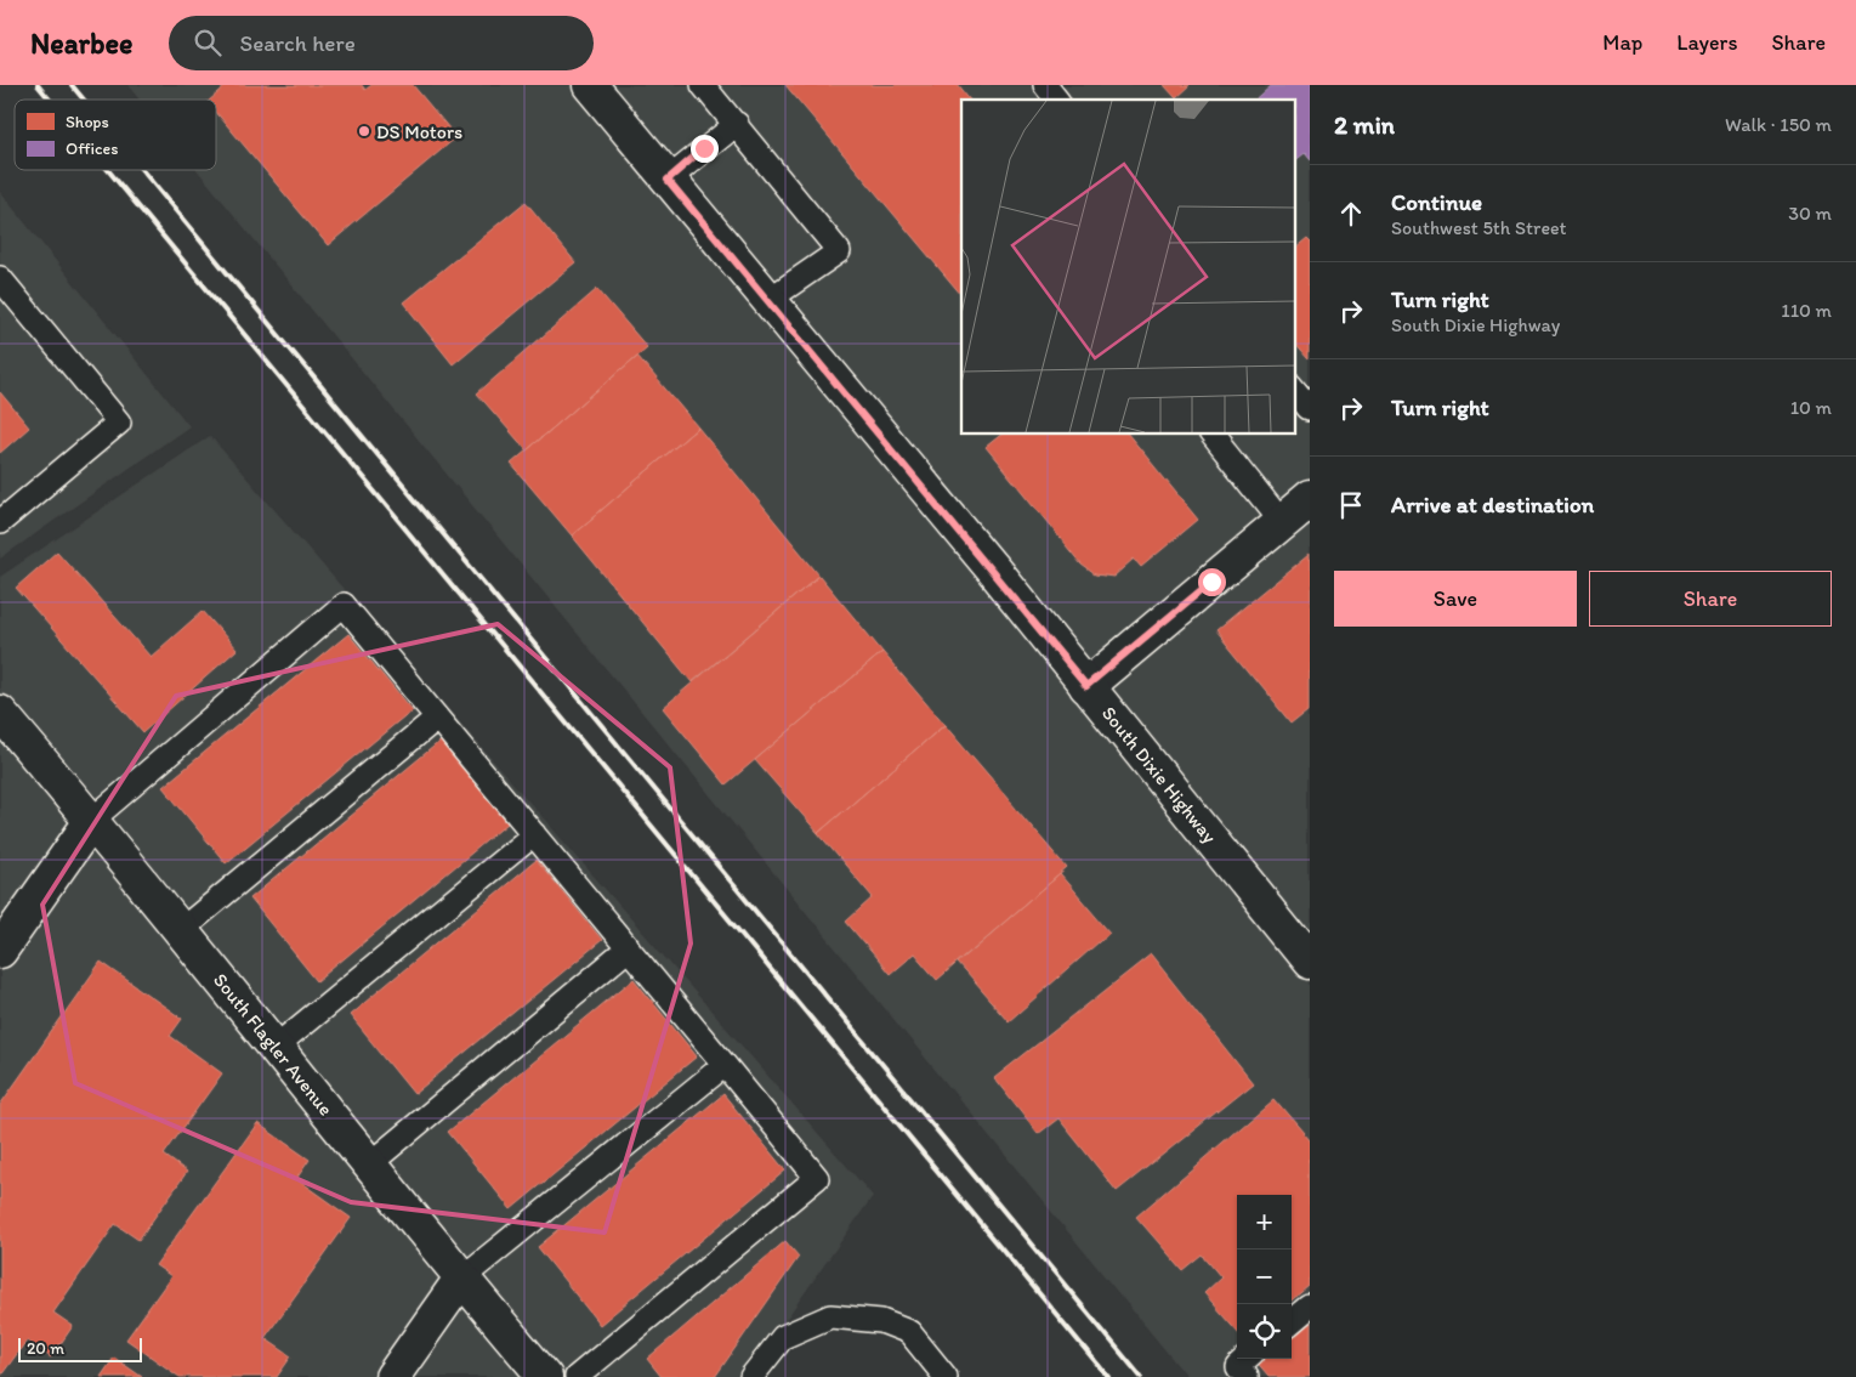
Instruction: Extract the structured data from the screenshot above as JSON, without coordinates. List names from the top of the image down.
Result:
{
  "streets": {
    "street": ["South Dixie Highway", "South Flagler Avenue"]
  },
  "places": ["DS Motors"],
  "legend": ["Shops", "Offices"],
  "scale_bar": "20 m",
  "page": {
    "header": "Nearbee",
    "search": "Search here",
    "nav": ["Map", "Layers", "Share"],
    "heading": ["2 min", "Walk · 150 m"],
    "list": [
      ["Continue", "Southwest 5th Street", "30 m"],
      ["Turn right", "South Dixie Highway", "110 m"],
      ["Turn right", "10 m"],
      "Arrive at destination"
    ],
    "buttons": ["Save", "Share"],
    "map_buttons": ["+", "−"],
    "scale": "20 m"
  }
}
